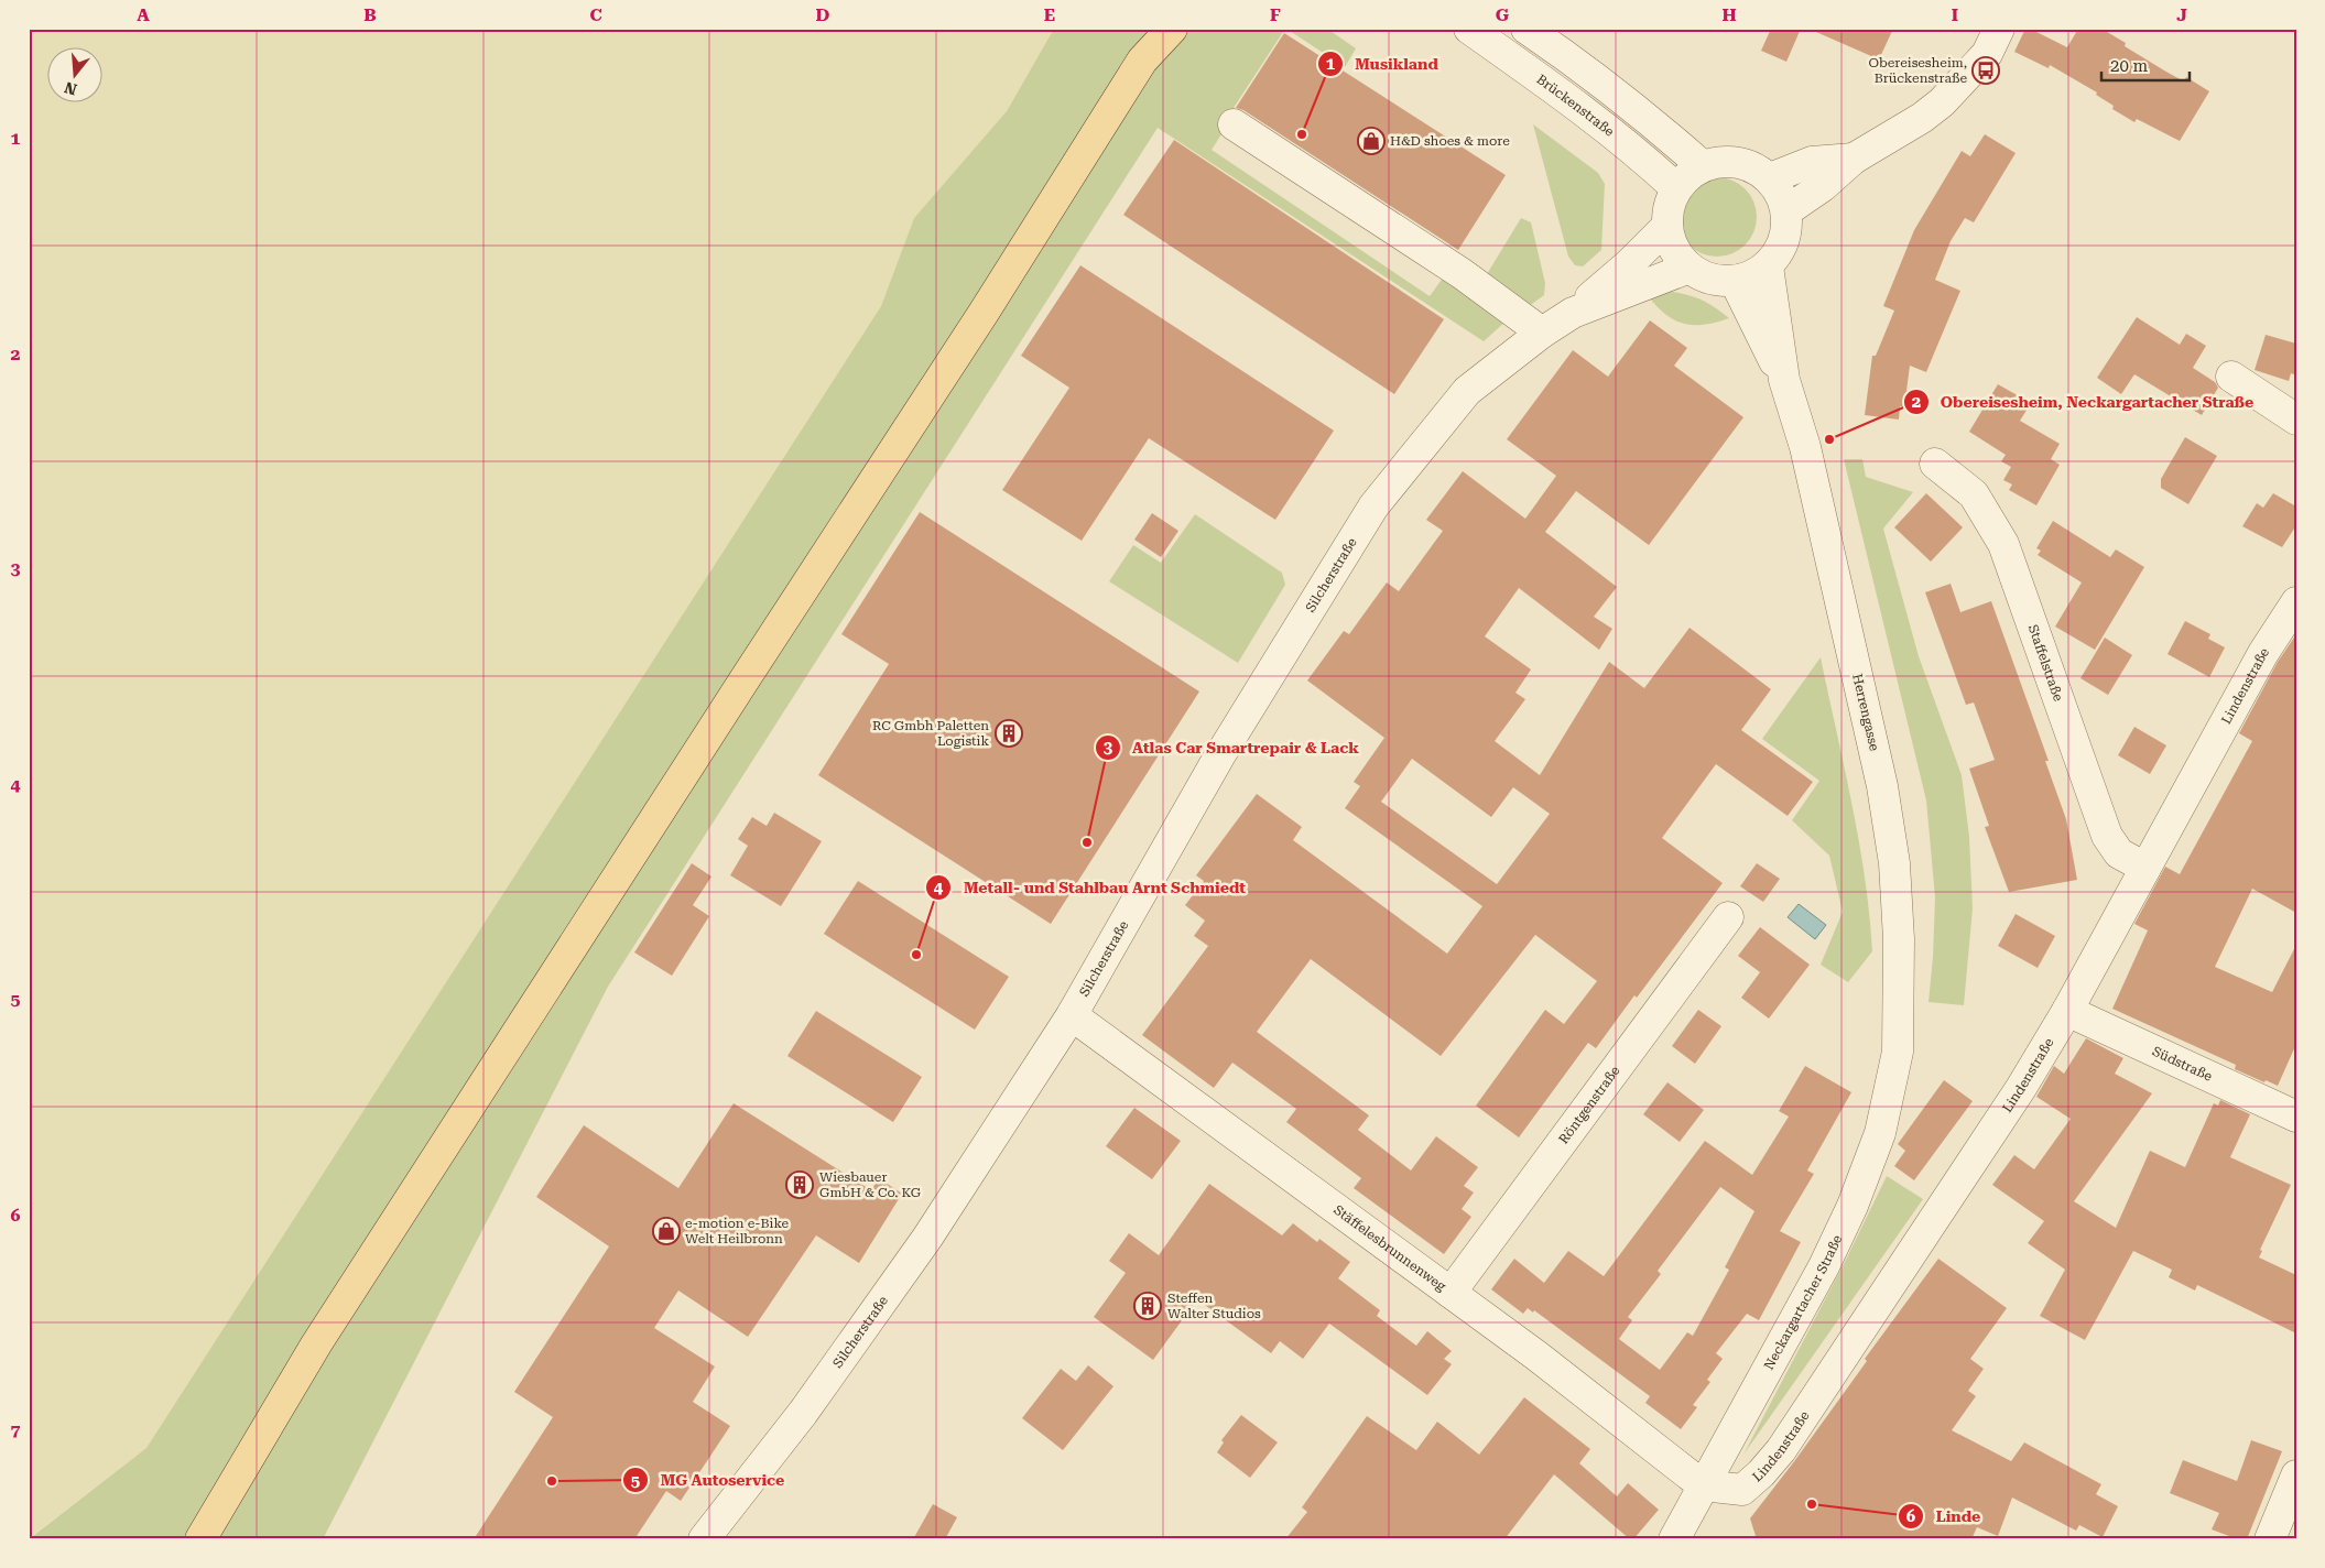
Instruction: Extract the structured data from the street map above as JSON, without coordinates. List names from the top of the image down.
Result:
{
  "streets": {
    "street": [
      "Brückenstraße",
      "Silcherstraße",
      "Staffelstraße",
      "Lindenstraße",
      "Herrengasse",
      "Südstraße",
      "Röntgenstraße",
      "Stäffelesbrunnenweg",
      "Neckargartacher Straße"
    ]
  },
  "crossings": [
    ["Brückenstraße", "Silcherstraße"],
    ["Silcherstraße", "Stäffelesbrunnenweg"],
    ["Staffelstraße", "Lindenstraße"],
    ["Lindenstraße", "Südstraße"],
    ["Lindenstraße", "Stäffelesbrunnenweg"],
    ["Lindenstraße", "Neckargartacher Straße"],
    ["Herrengasse", "Neckargartacher Straße"],
    ["Röntgenstraße", "Stäffelesbrunnenweg"],
    ["Stäffelesbrunnenweg", "Neckargartacher Straße"]
  ],
  "places": {
    "bus stop": ["Obereisesheim, Brückenstraße"],
    "other": [
      "Musikland",
      "Obereisesheim, Neckargartacher Straße",
      "Atlas Car Smartrepair & Lack",
      "Metall- und Stahlbau Arnt Schmiedt",
      "MG Autoservice",
      "Linde"
    ],
    "shop": ["H&D shoes & more", "e-motion e-Bike Welt Heilbronn"],
    "building": ["RC Gmbh Paletten Logistik", "Wiesbauer GmbH & Co. KG", "Steffen Walter Studios"]
  },
  "scale_bar": "20 m",
  "north": "bottom",
  "grid": {
    "columns": [
      "A",
      "B",
      "C",
      "D",
      "E",
      "F",
      "G",
      "H",
      "I",
      "J"
    ],
    "rows": [
      "1",
      "2",
      "3",
      "4",
      "5",
      "6",
      "7"
    ]
  }
}
